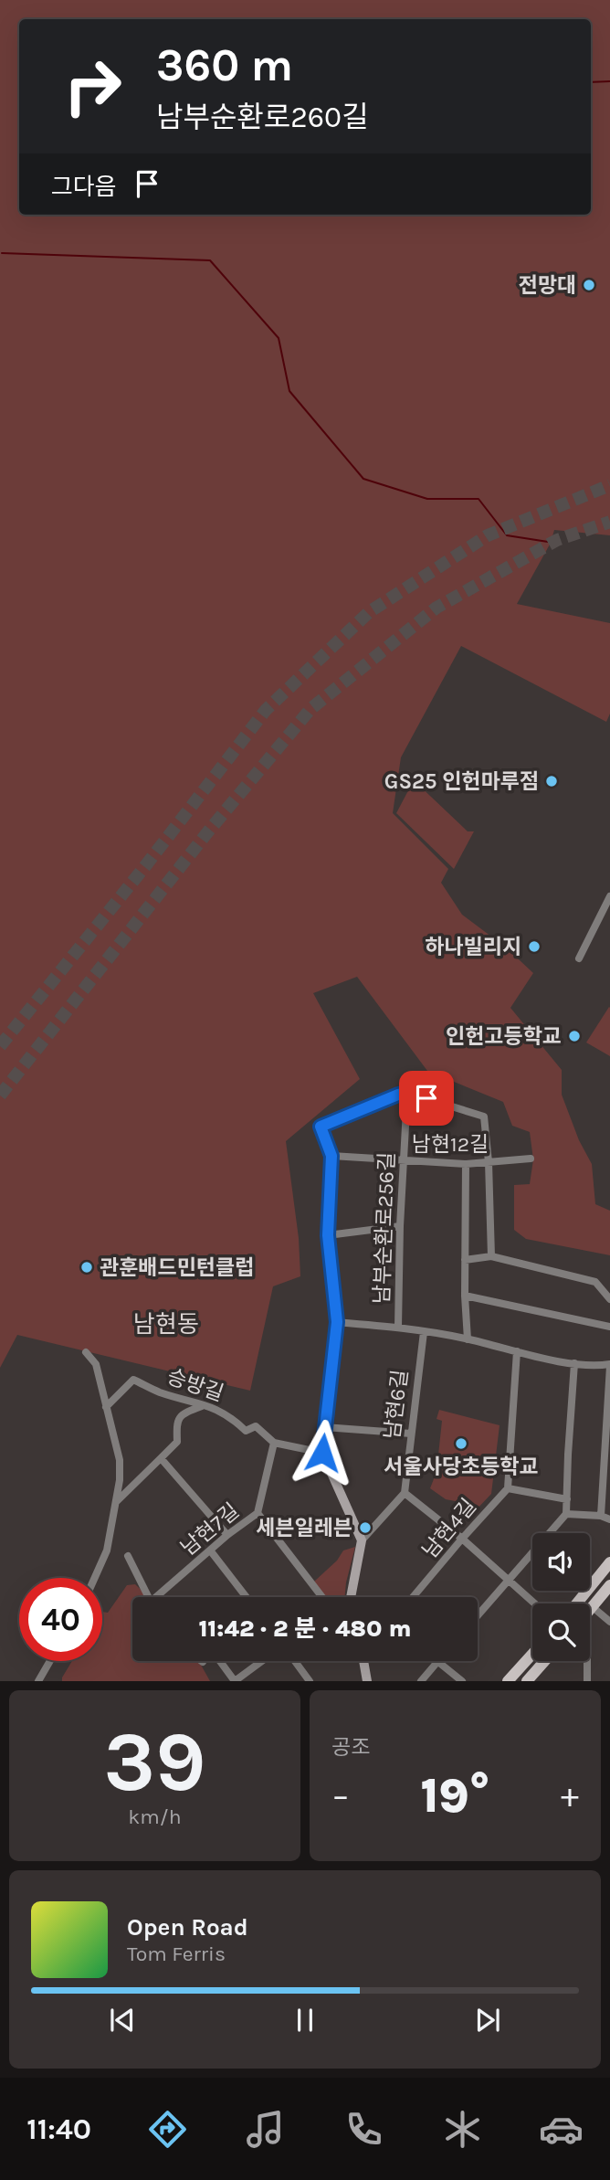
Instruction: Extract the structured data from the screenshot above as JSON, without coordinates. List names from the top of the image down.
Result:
{
  "streets": {
    "street": [
      "남현12길",
      "남부순환로256길",
      "승방길",
      "남현6길",
      "남현4길",
      "남현7길"
    ]
  },
  "crossings": [
    ["남현12길", "남부순환로256길"],
    ["남부순환로256길", "남현6길"],
    ["승방길", "남현7길"]
  ],
  "districts": ["남현동"],
  "places": [
    "전망대",
    "GS25 인헌마루점",
    "하나빌리지",
    "인헌고등학교",
    "관훈배드민턴클럽",
    "서울사당초등학교",
    "세븐일레븐"
  ],
  "page": {
    "turn": ["360 m", "남부순환로260길"],
    "then": "그다음",
    "limit": "40",
    "trip": "11:42 · 2 분 · 480 m",
    "tile": [
      ["39", "km/h"],
      "공조"
    ],
    "heat": ["−", "19°", "+"],
    "song": ["Open Road", "Tom Ferris"],
    "tabs": "11:40"
  }
}
